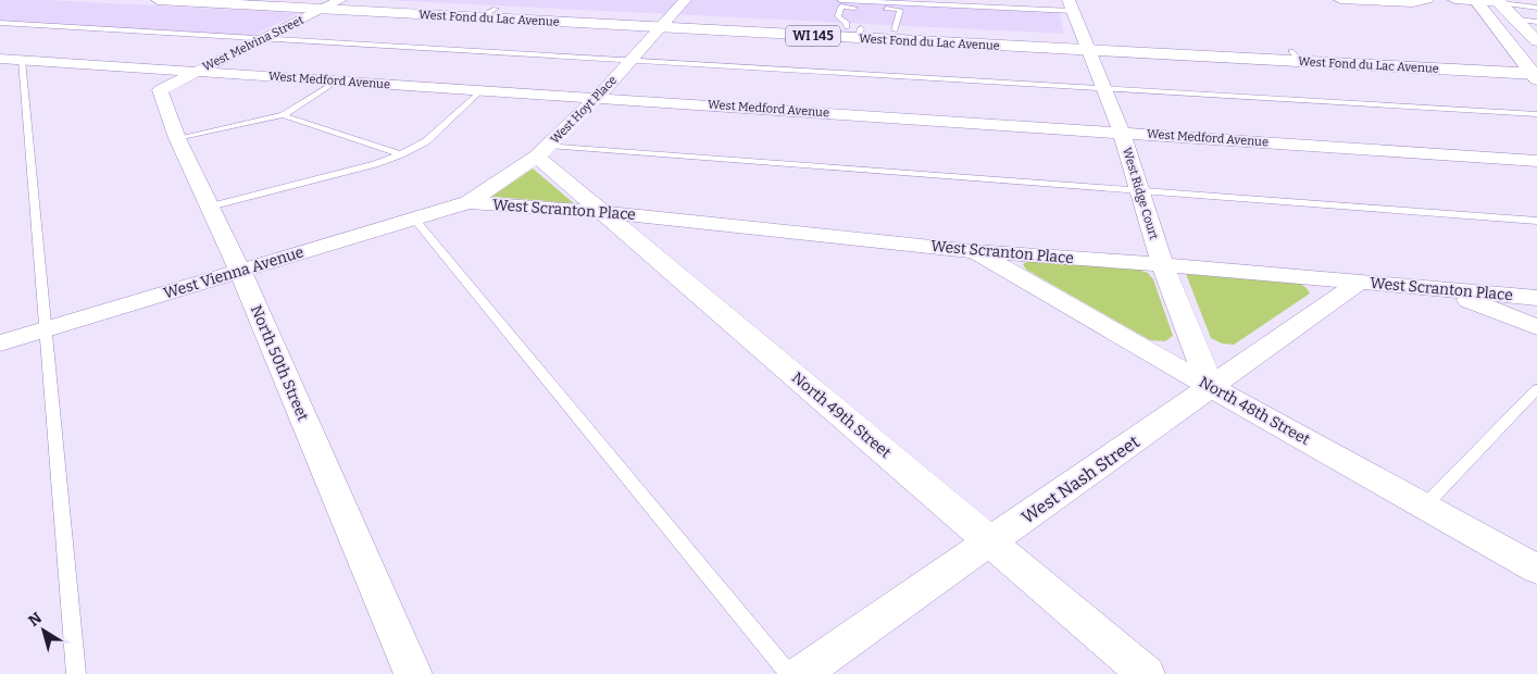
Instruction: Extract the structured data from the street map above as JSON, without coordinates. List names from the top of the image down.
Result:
{
  "streets": {
    "main road": ["West Fond du Lac Avenue", "WI 145"],
    "street": [
      "West Melvina Street",
      "West Medford Avenue",
      "West Hoyt Place",
      "West Ridge Court",
      "West Scranton Place",
      "West Vienna Avenue",
      "North 50th Street",
      "North 48th Street",
      "North 49th Street",
      "West Nash Street"
    ]
  },
  "crossings": [
    ["West Fond du Lac Avenue", "West Melvina Street"],
    ["West Fond du Lac Avenue", "West Hoyt Place"],
    ["West Fond du Lac Avenue", "West Ridge Court"],
    ["West Melvina Street", "West Medford Avenue"],
    ["West Melvina Street", "North 50th Street"],
    ["West Medford Avenue", "West Hoyt Place"],
    ["West Medford Avenue", "West Ridge Court"],
    ["West Medford Avenue", "North 50th Street"],
    ["West Hoyt Place", "West Scranton Place"],
    ["West Hoyt Place", "West Vienna Avenue"],
    ["West Hoyt Place", "North 49th Street"],
    ["West Ridge Court", "West Scranton Place"],
    ["West Ridge Court", "North 48th Street"],
    ["West Ridge Court", "West Nash Street"],
    ["West Scranton Place", "West Vienna Avenue"],
    ["West Scranton Place", "North 48th Street"],
    ["West Scranton Place", "North 49th Street"],
    ["West Scranton Place", "West Nash Street"],
    ["West Vienna Avenue", "North 50th Street"],
    ["North 48th Street", "West Nash Street"],
    ["North 49th Street", "West Nash Street"]
  ],
  "north": "top left"
}
